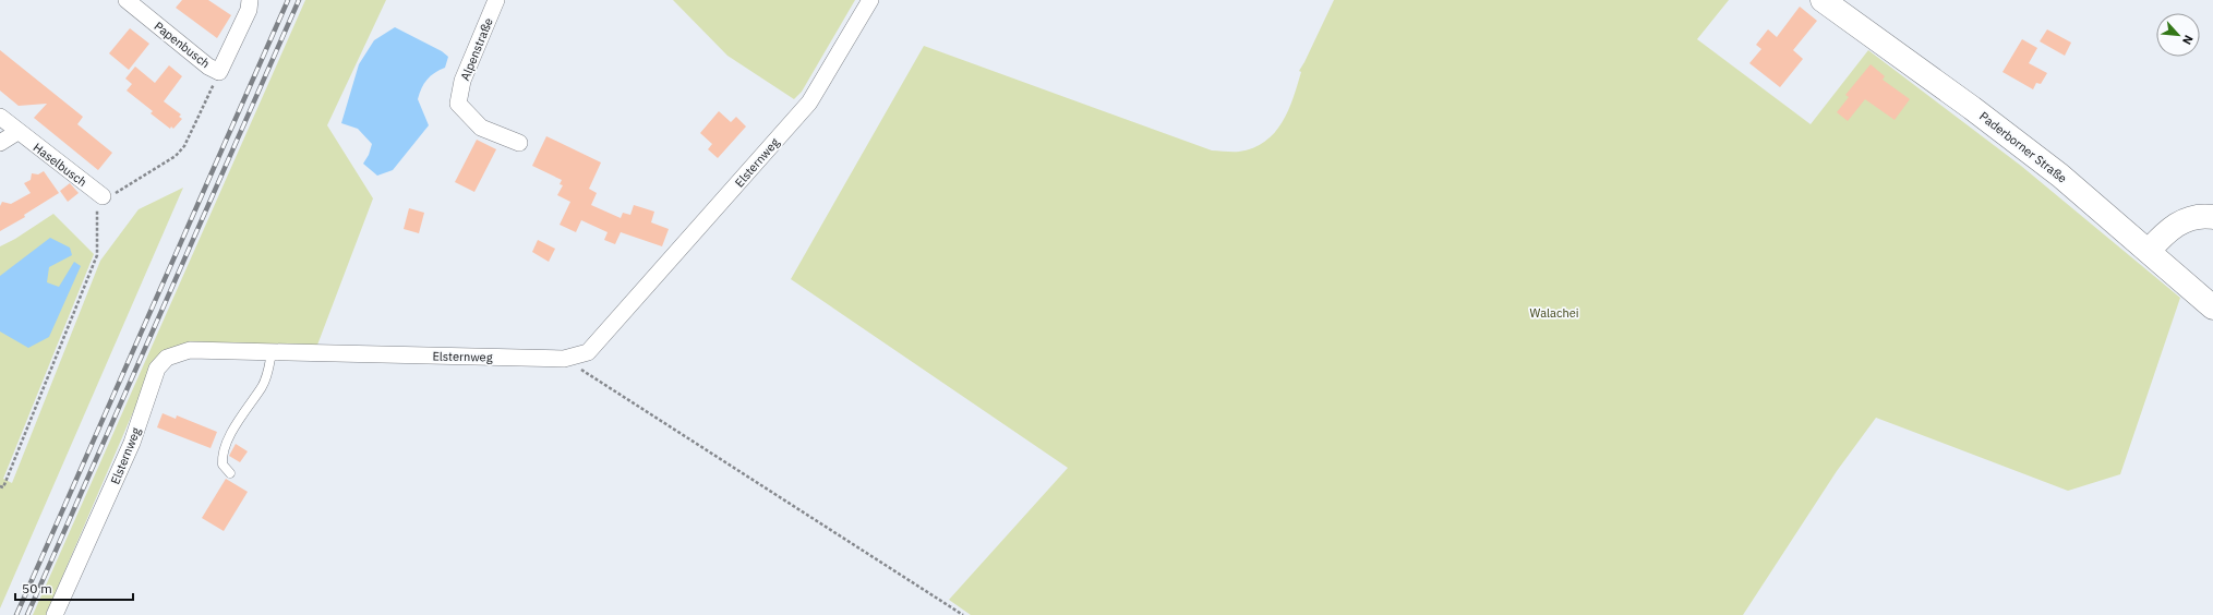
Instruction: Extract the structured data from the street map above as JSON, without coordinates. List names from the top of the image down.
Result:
{
  "streets": {
    "main road": ["Paderborner Straße"],
    "street": [
      "Papenbusch",
      "Alpenstraße",
      "Elsternweg",
      "Haselbusch"
    ]
  },
  "parks": ["Walachei"],
  "scale_bar": "50 m",
  "north": "bottom right"
}
